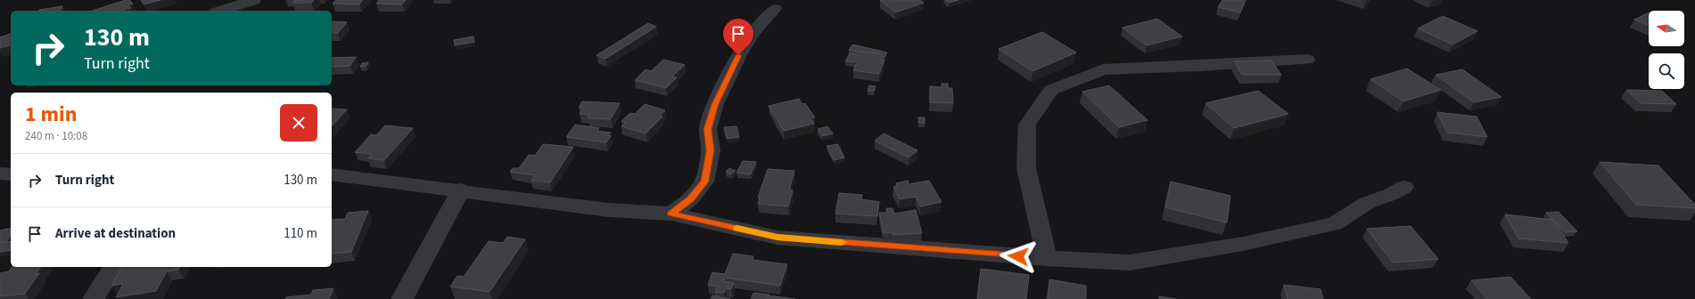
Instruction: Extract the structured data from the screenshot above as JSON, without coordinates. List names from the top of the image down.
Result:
{
  "north": "left",
  "page": {
    "turn": ["130 m", "Turn right"],
    "heading": ["1 min", "240 m · 10:08"],
    "list": [
      {
        "name": "Turn right",
        "value": "130 m"
      },
      {
        "name": "Arrive at destination",
        "value": "110 m"
      }
    ]
  }
}
